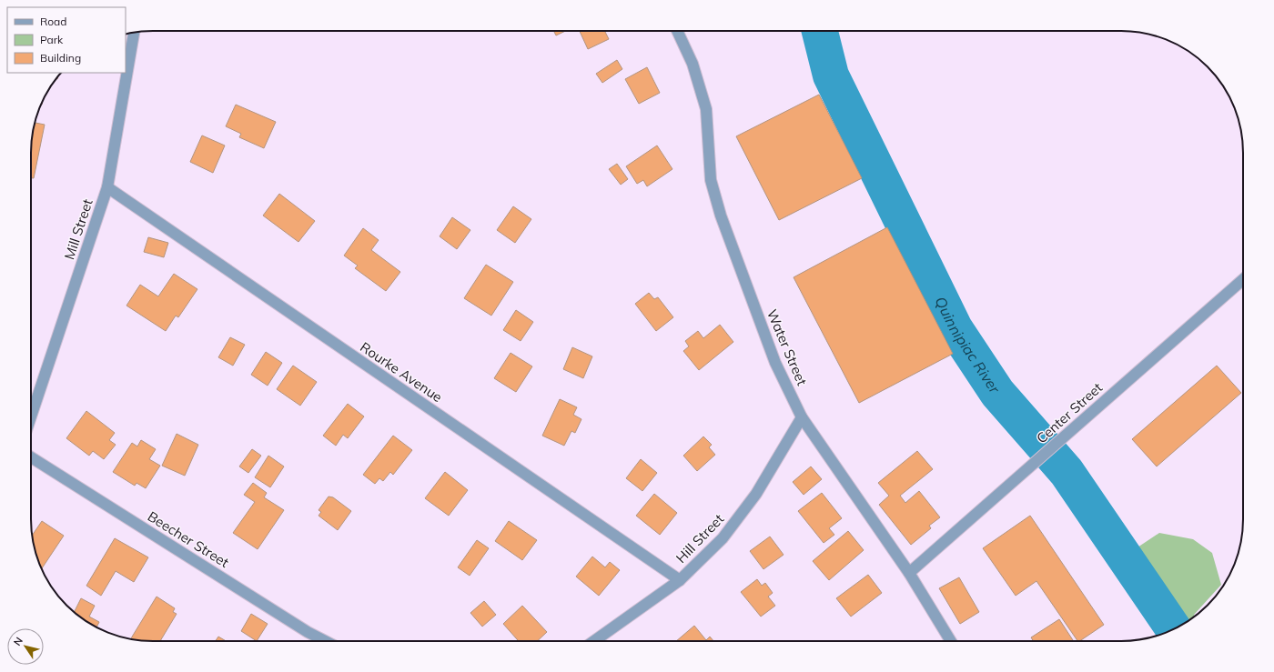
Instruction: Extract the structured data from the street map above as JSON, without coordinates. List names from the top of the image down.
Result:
{
  "streets": {
    "street": [
      "Mill Street",
      "Water Street",
      "Rourke Avenue",
      "Center Street",
      "Hill Street",
      "Beecher Street"
    ]
  },
  "crossings": [
    ["Mill Street", "Rourke Avenue"],
    ["Water Street", "Center Street"],
    ["Water Street", "Hill Street"],
    ["Rourke Avenue", "Hill Street"]
  ],
  "water": ["Quinnipiac River"],
  "legend": ["Road", "Park", "Building"],
  "north": "top left"
}
